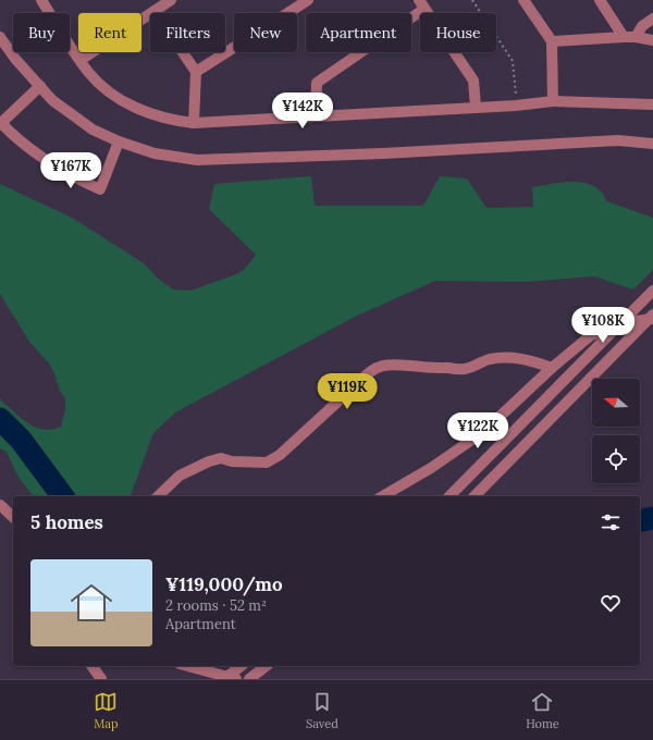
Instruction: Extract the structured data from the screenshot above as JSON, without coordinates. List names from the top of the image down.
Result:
{
  "north": "left",
  "page": {
    "chip": [
      "Buy",
      "Rent",
      "Filters",
      "New",
      "Apartment",
      "House"
    ],
    "price": [
      "¥142K",
      "¥167K",
      "¥108K",
      "¥119K",
      "¥122K"
    ],
    "heading": "5 homes",
    "list": [
      {
        "name": "¥119,000/mo",
        "note": "2 rooms · 52 m² · Apartment"
      }
    ],
    "tabs": ["Map", "Saved", "Home"]
  }
}
